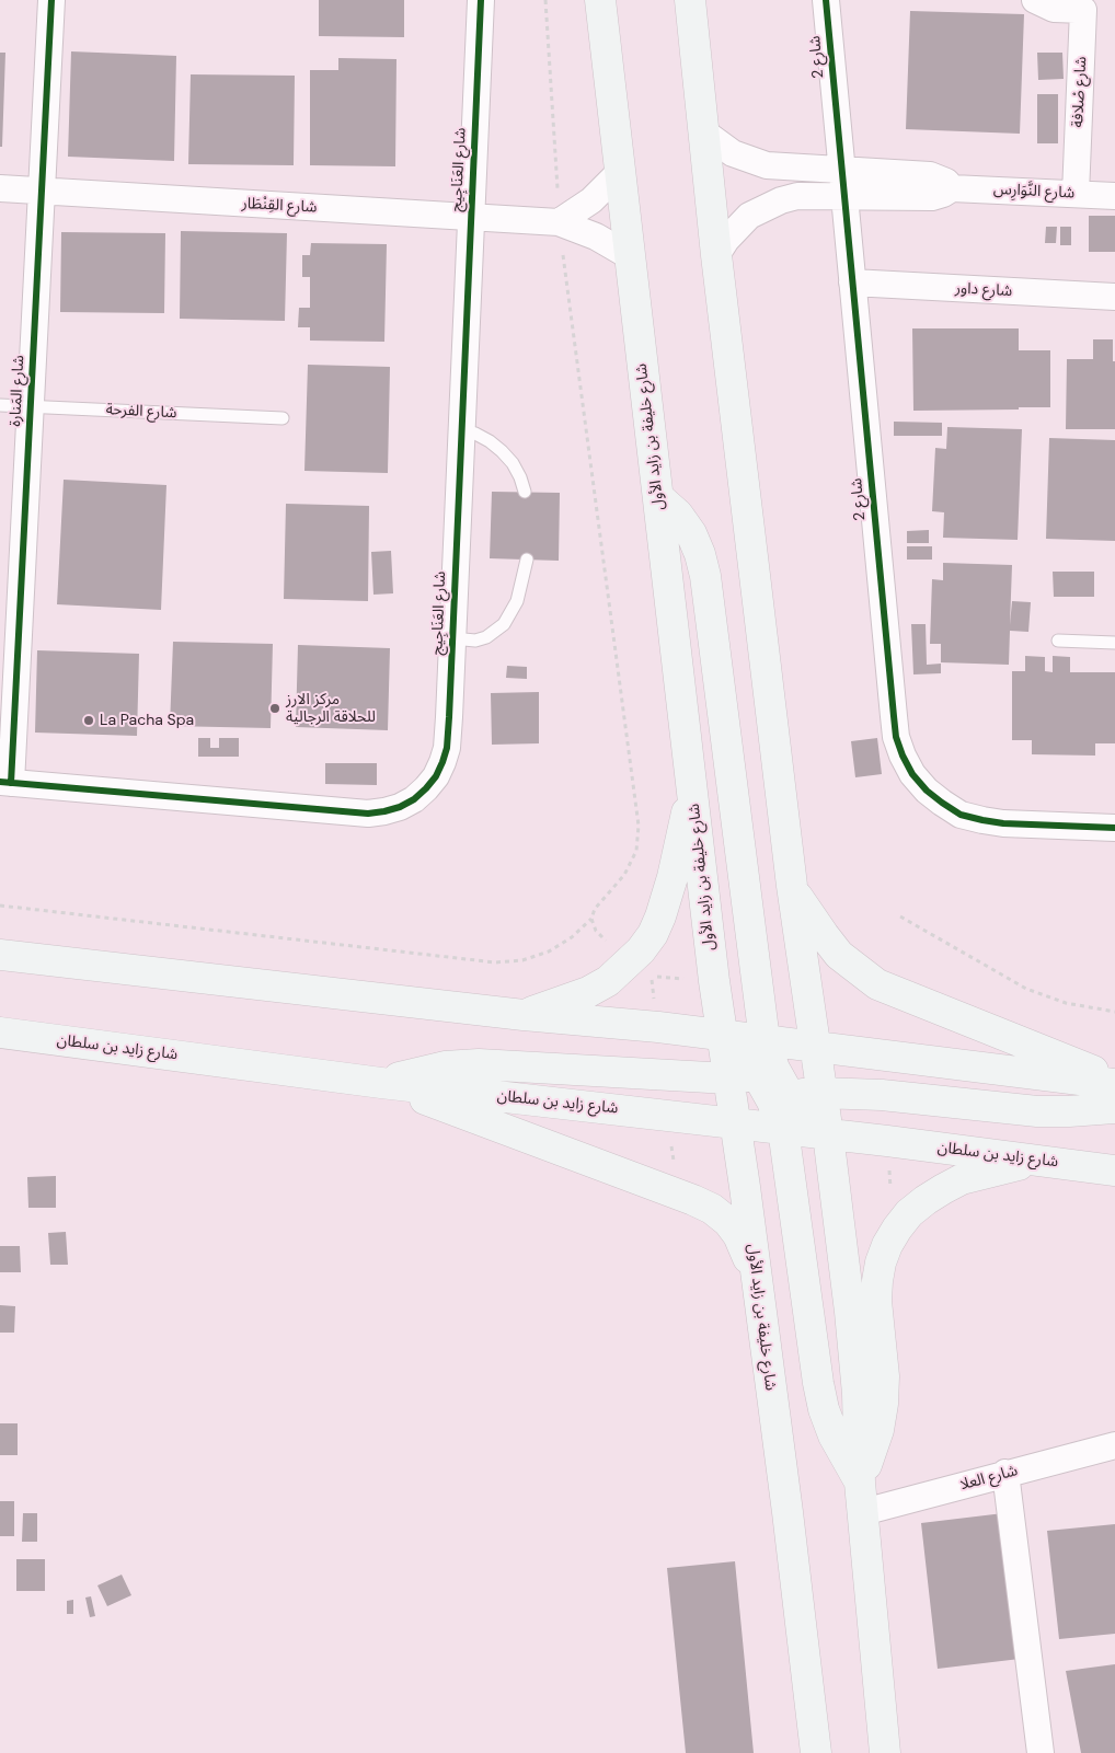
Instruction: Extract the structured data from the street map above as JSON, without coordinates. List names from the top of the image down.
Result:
{
  "streets": {
    "main road": ["شارع خليفة بن زايد الأول", "شارع زايد بن سلطان"],
    "street": [
      "شارع 2",
      "شارع صْلافة",
      "شارع العَنَاجِيج",
      "شارع النَّوَارِس",
      "شارع القِنْطَار",
      "شارع داور",
      "شارع المَنارة",
      "شارع العلا"
    ],
    "lane": ["شارع الفرحة"]
  },
  "crossings": [
    ["شارع 2", "شارع النَّوَارِس"],
    ["شارع 2", "شارع داور"],
    ["شارع صْلافة", "شارع النَّوَارِس"],
    ["شارع العَنَاجِيج", "شارع القِنْطَار"],
    ["شارع العَنَاجِيج", "شارع المَنارة"],
    ["شارع القِنْطَار", "شارع المَنارة"],
    ["شارع القِنْطَار", "شارع خليفة بن زايد الأول"],
    ["شارع المَنارة", "شارع الفرحة"],
    ["شارع خليفة بن زايد الأول", "شارع زايد بن سلطان"]
  ],
  "places": ["مركز الارز للحلاقة الرجالية", "La Pacha Spa"]
}
